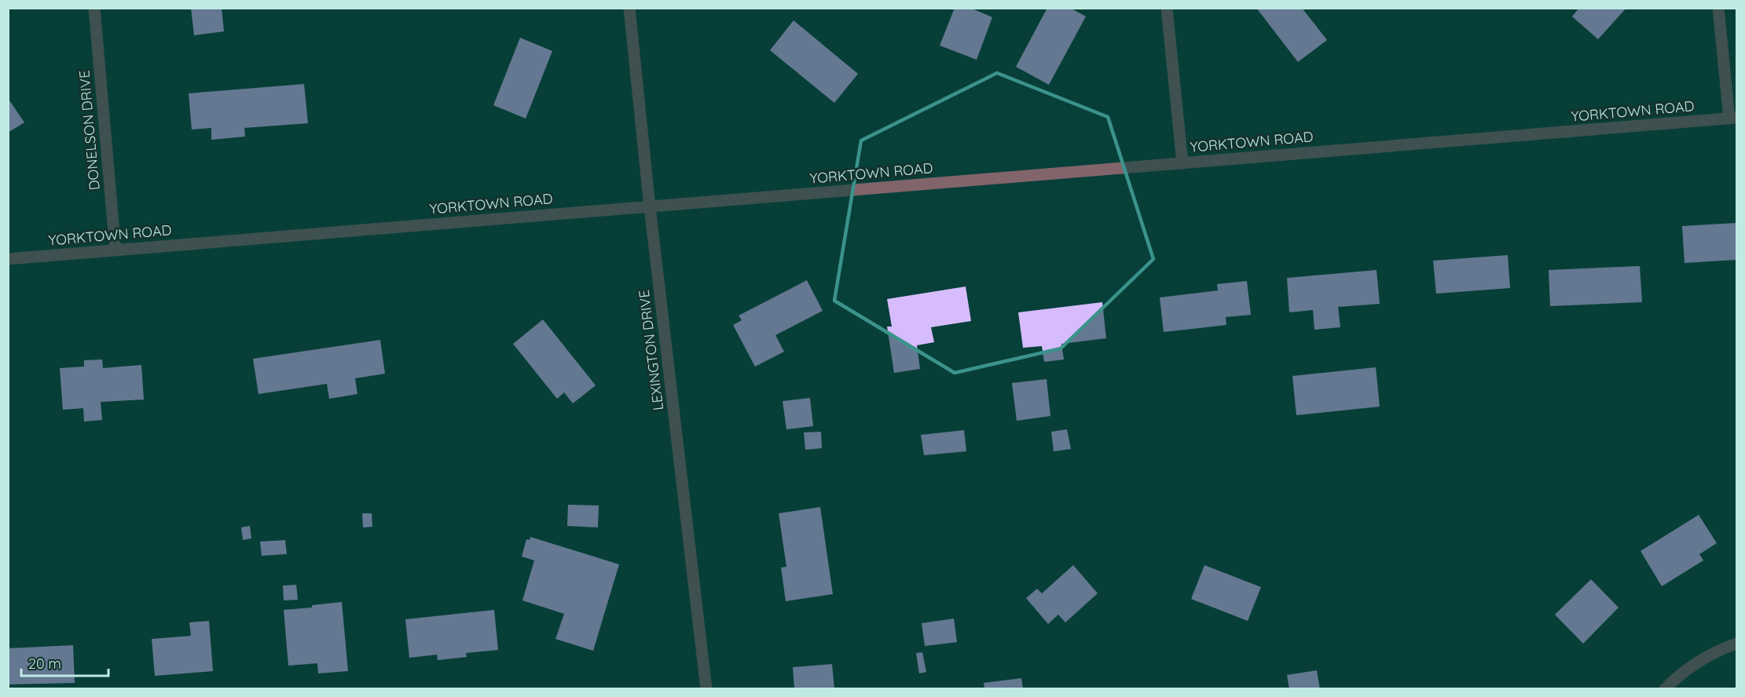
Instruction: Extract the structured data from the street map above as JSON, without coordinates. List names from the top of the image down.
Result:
{
  "streets": {
    "street": ["YORKTOWN ROAD", "DONELSON DRIVE", "LEXINGTON DRIVE"]
  },
  "crossings": [
    ["YORKTOWN ROAD", "DONELSON DRIVE"],
    ["YORKTOWN ROAD", "LEXINGTON DRIVE"]
  ],
  "scale_bar": "20 m"
}
